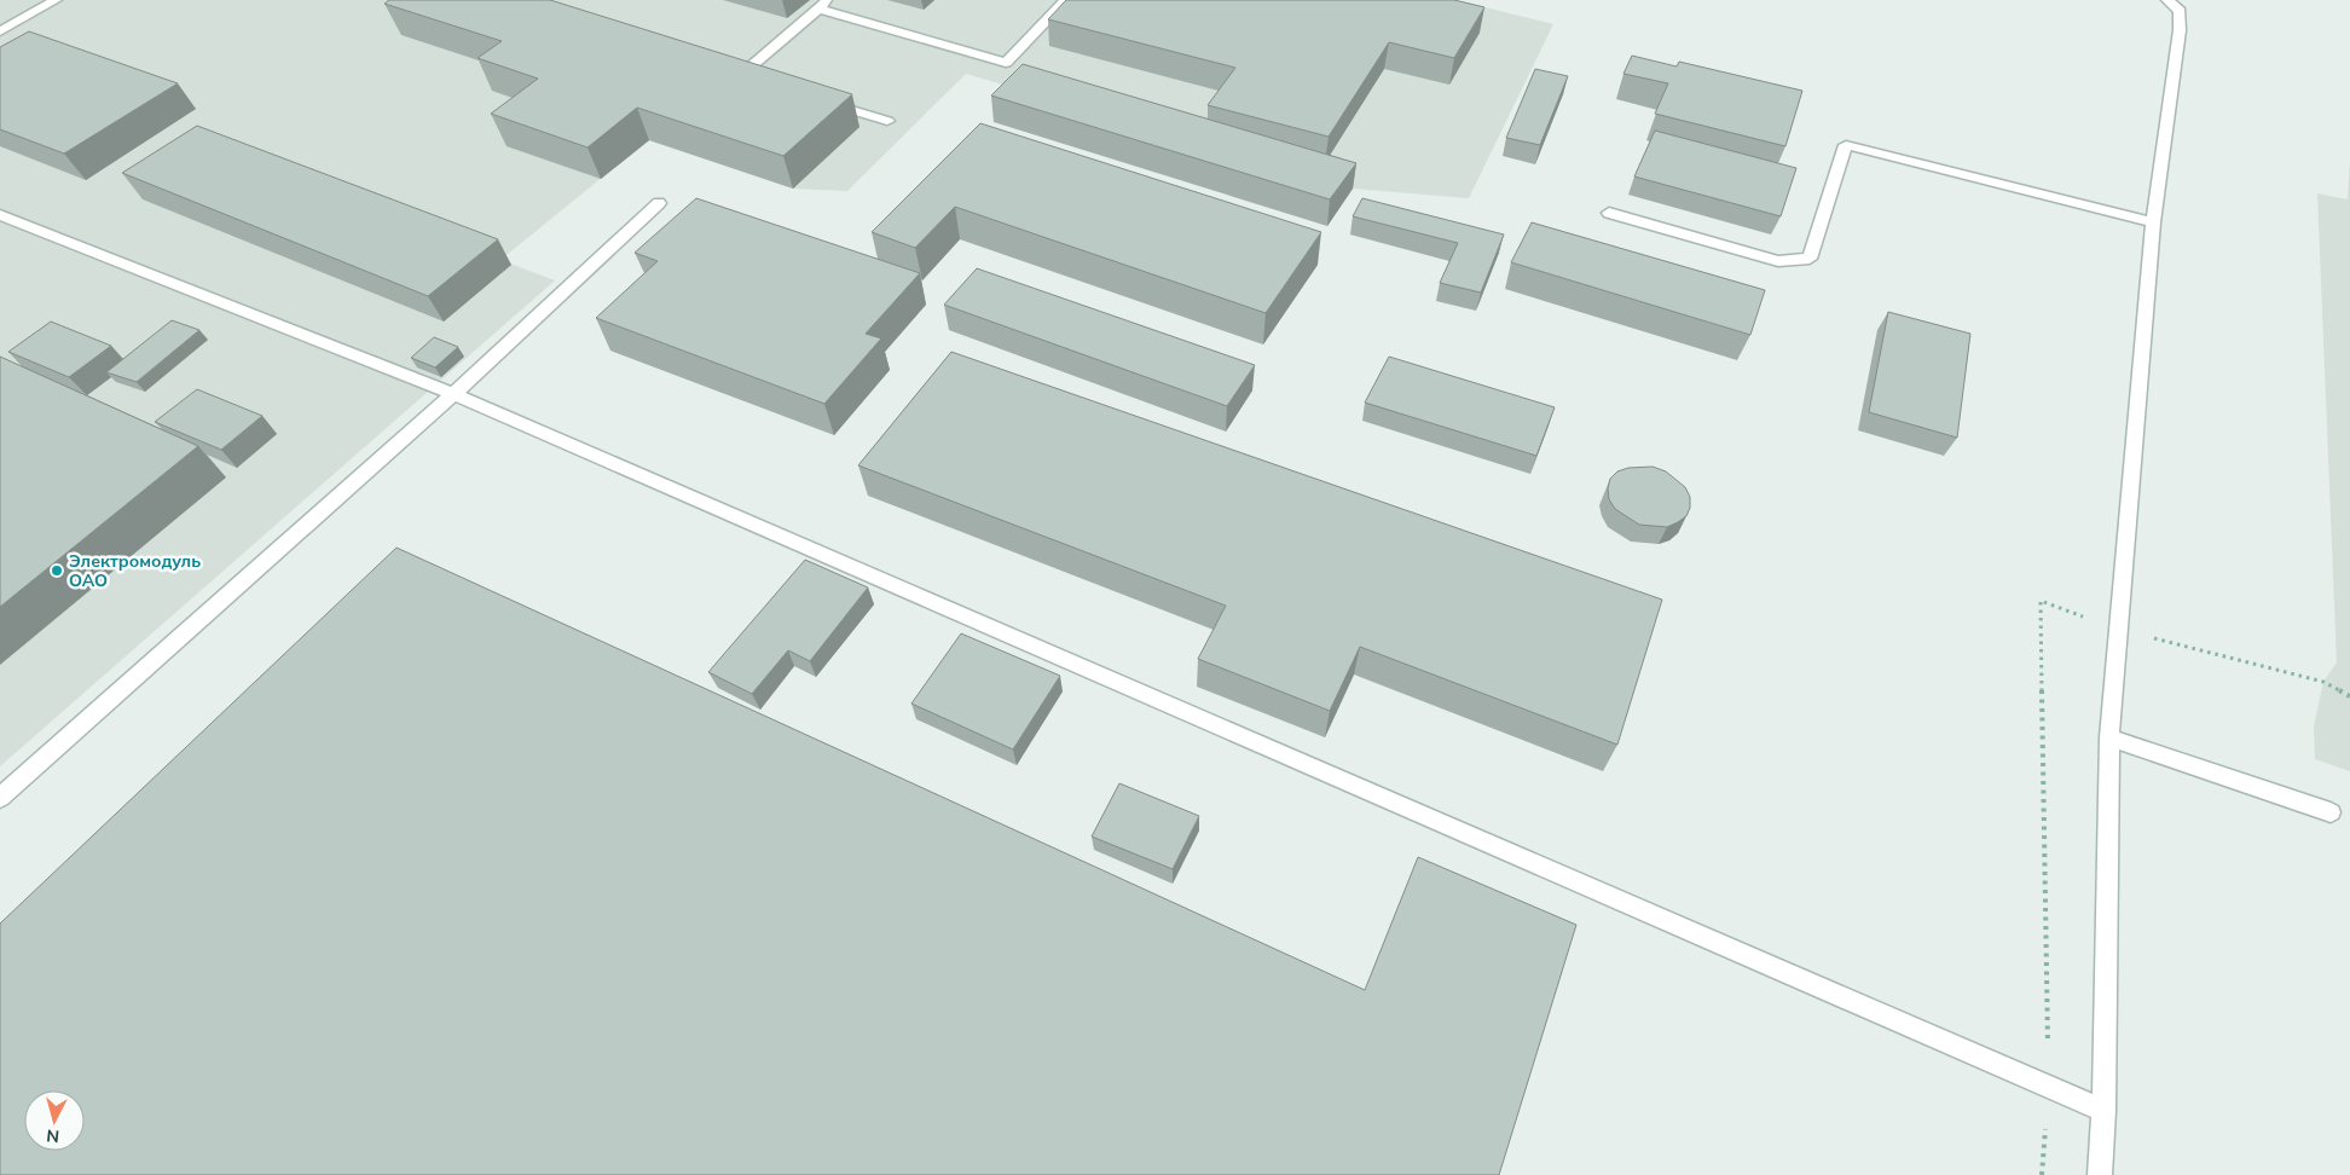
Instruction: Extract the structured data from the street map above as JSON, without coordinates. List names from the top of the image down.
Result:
{
  "places": ["Электромодуль ОАО"],
  "north": "bottom"
}
